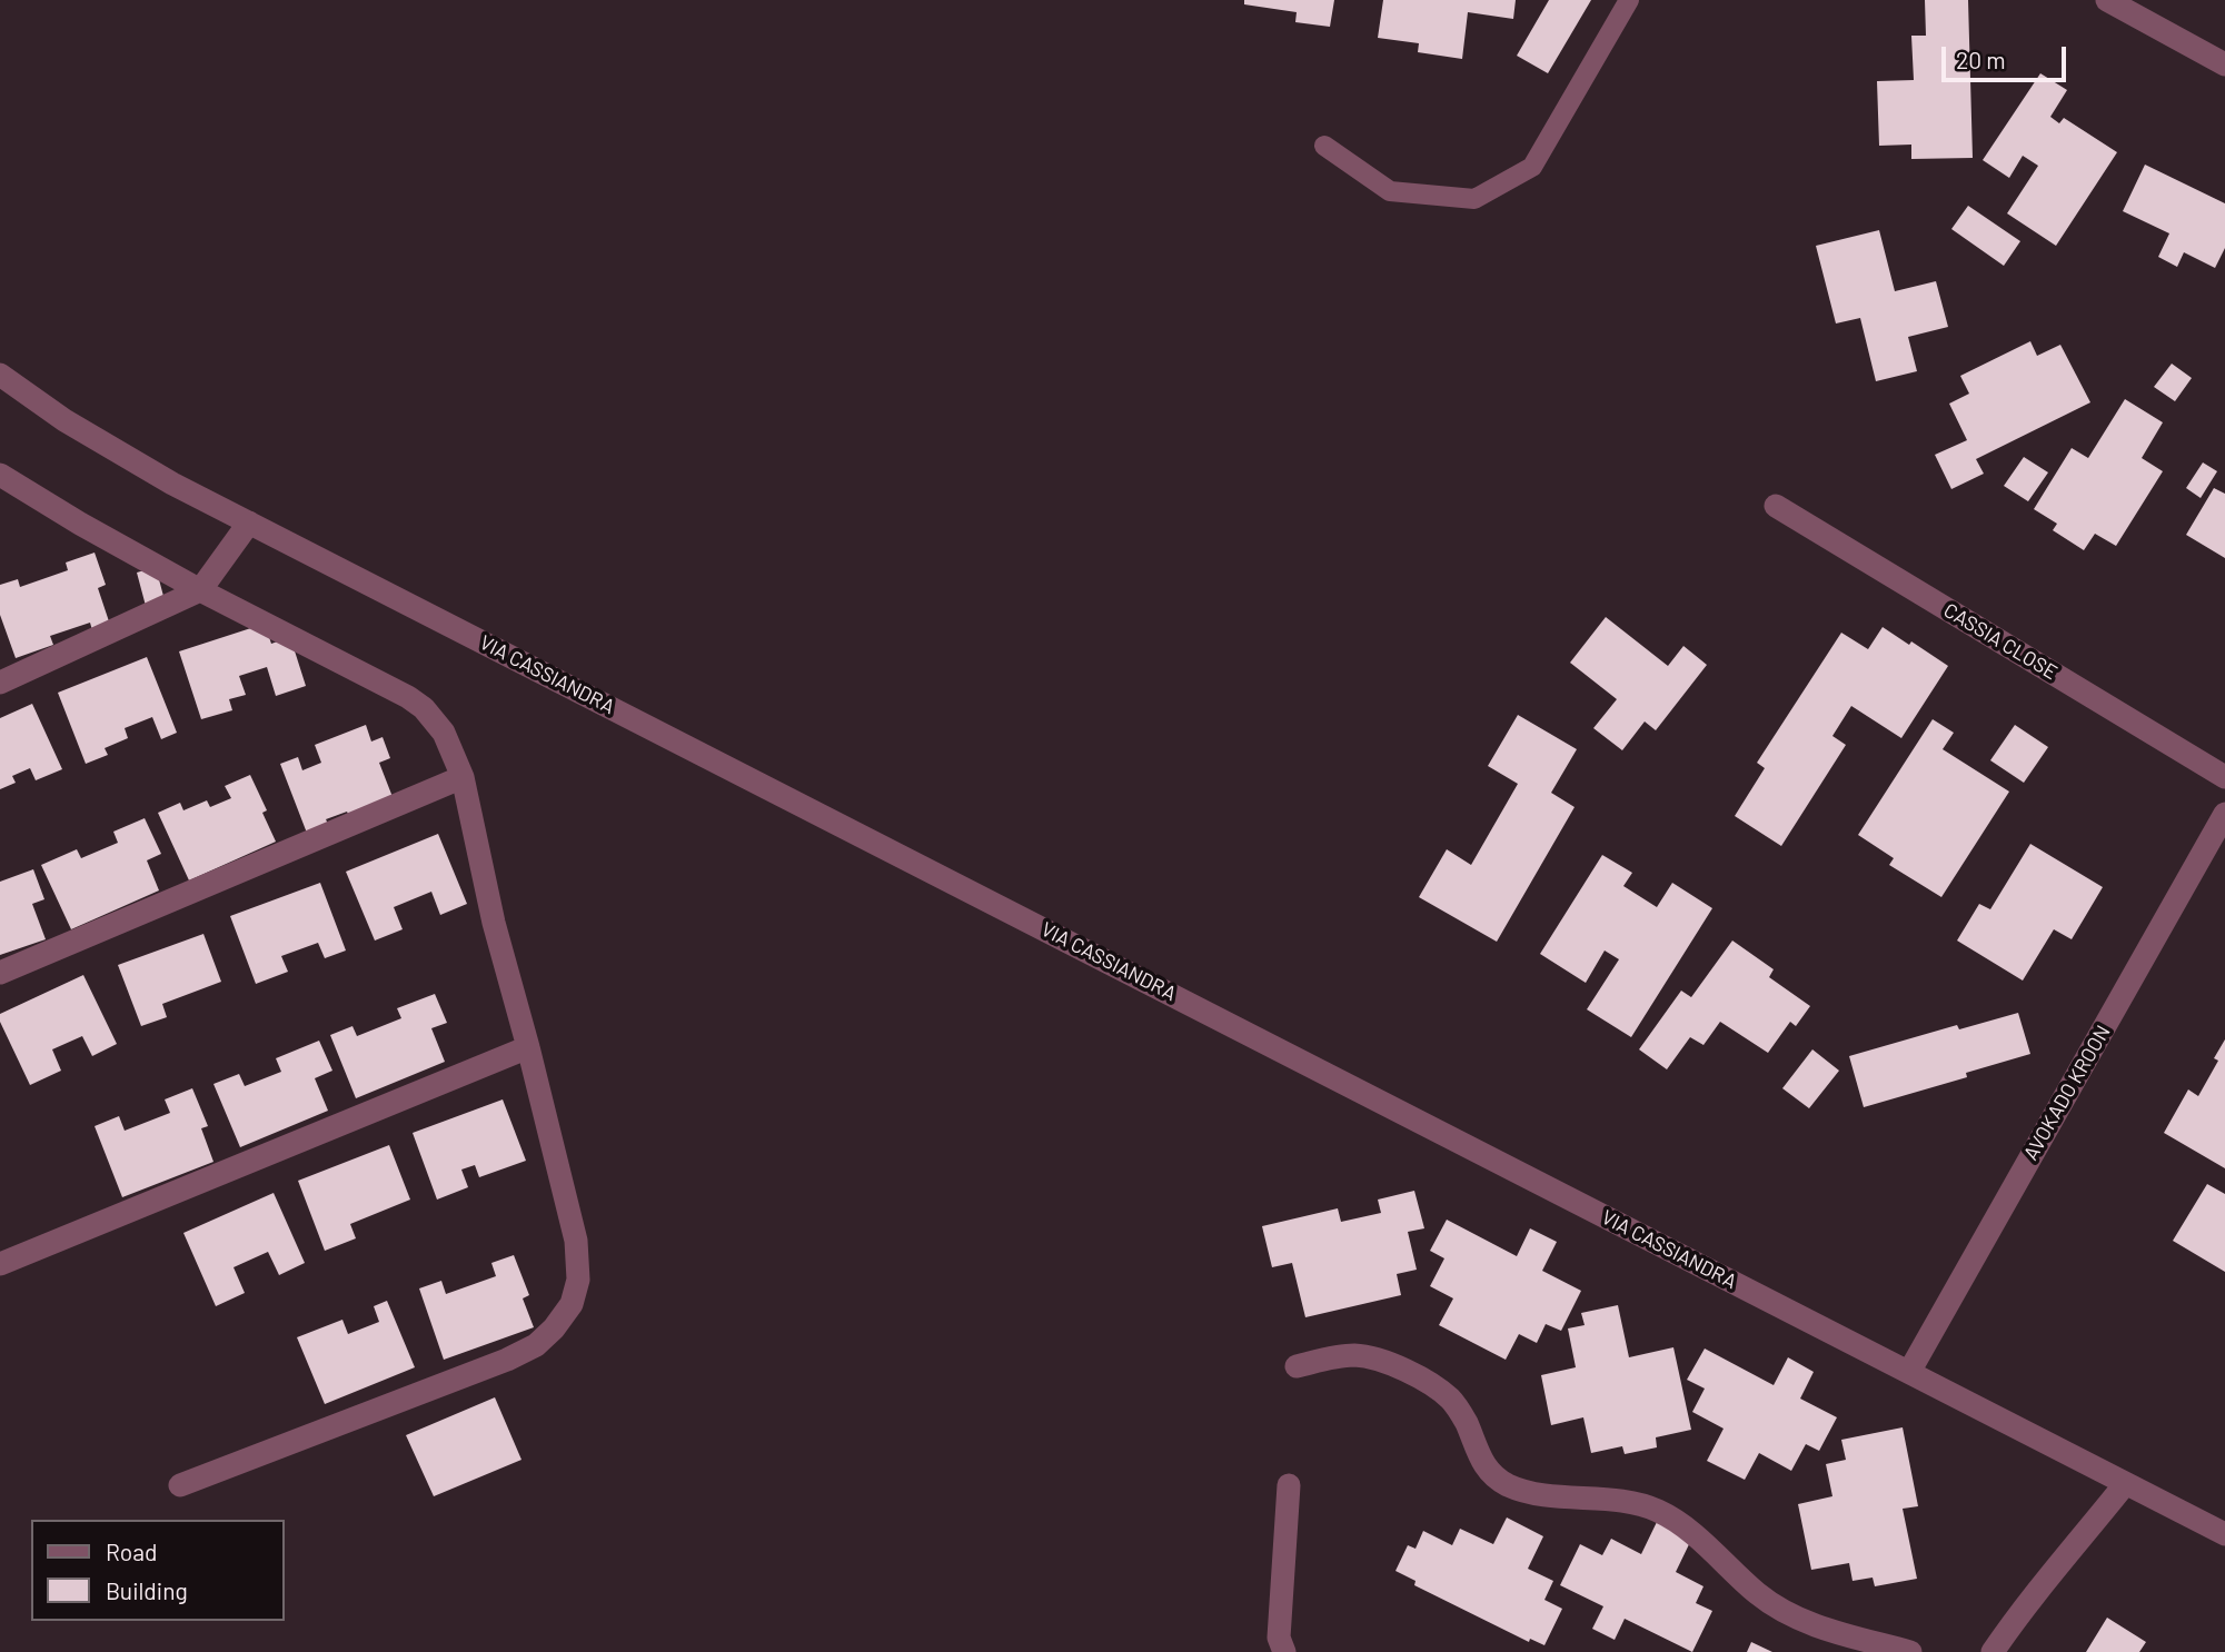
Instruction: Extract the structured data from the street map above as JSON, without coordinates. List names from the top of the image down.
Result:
{
  "streets": {
    "street": ["CASSIA CLOSE", "VIA CASSIANDRA", "AVOKADO KROON"]
  },
  "crossings": [
    ["VIA CASSIANDRA", "AVOKADO KROON"]
  ],
  "legend": ["Road", "Building"],
  "scale_bar": "20 m"
}
